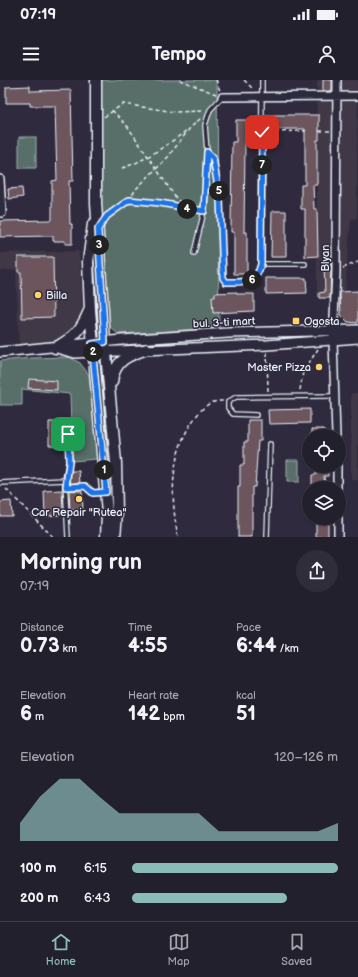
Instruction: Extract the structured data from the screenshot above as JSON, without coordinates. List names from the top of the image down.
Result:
{
  "streets": {
    "street": ["Blyan", "bul. 3-ti mart"]
  },
  "crossings": [
    ["Blyan", "bul. 3-ti mart"]
  ],
  "places": {
    "other": ["Billa", "Master Pizza", "Car Repair \"Rutea\""],
    "transit": ["Ogosta"]
  },
  "page": {
    "status": "07:19",
    "header": "Tempo",
    "pins": [
      "7",
      "5",
      "4",
      "3",
      "6",
      "2",
      "1"
    ],
    "heading": ["Morning run", "07:19"],
    "stats": [
      ["Distance", "0.73 km"],
      ["Time", "4:55"],
      ["Pace", "6:44 /km"],
      ["Elevation", "6 m"],
      ["Heart rate", "142 bpm"],
      ["kcal", "51"]
    ],
    "chart": ["Elevation", "120–126 m"],
    "list": [
      {
        "name": "100 m",
        "note": "6:15"
      },
      {
        "name": "200 m",
        "note": "6:43"
      }
    ],
    "tabs": ["Home", "Map", "Saved"]
  }
}
